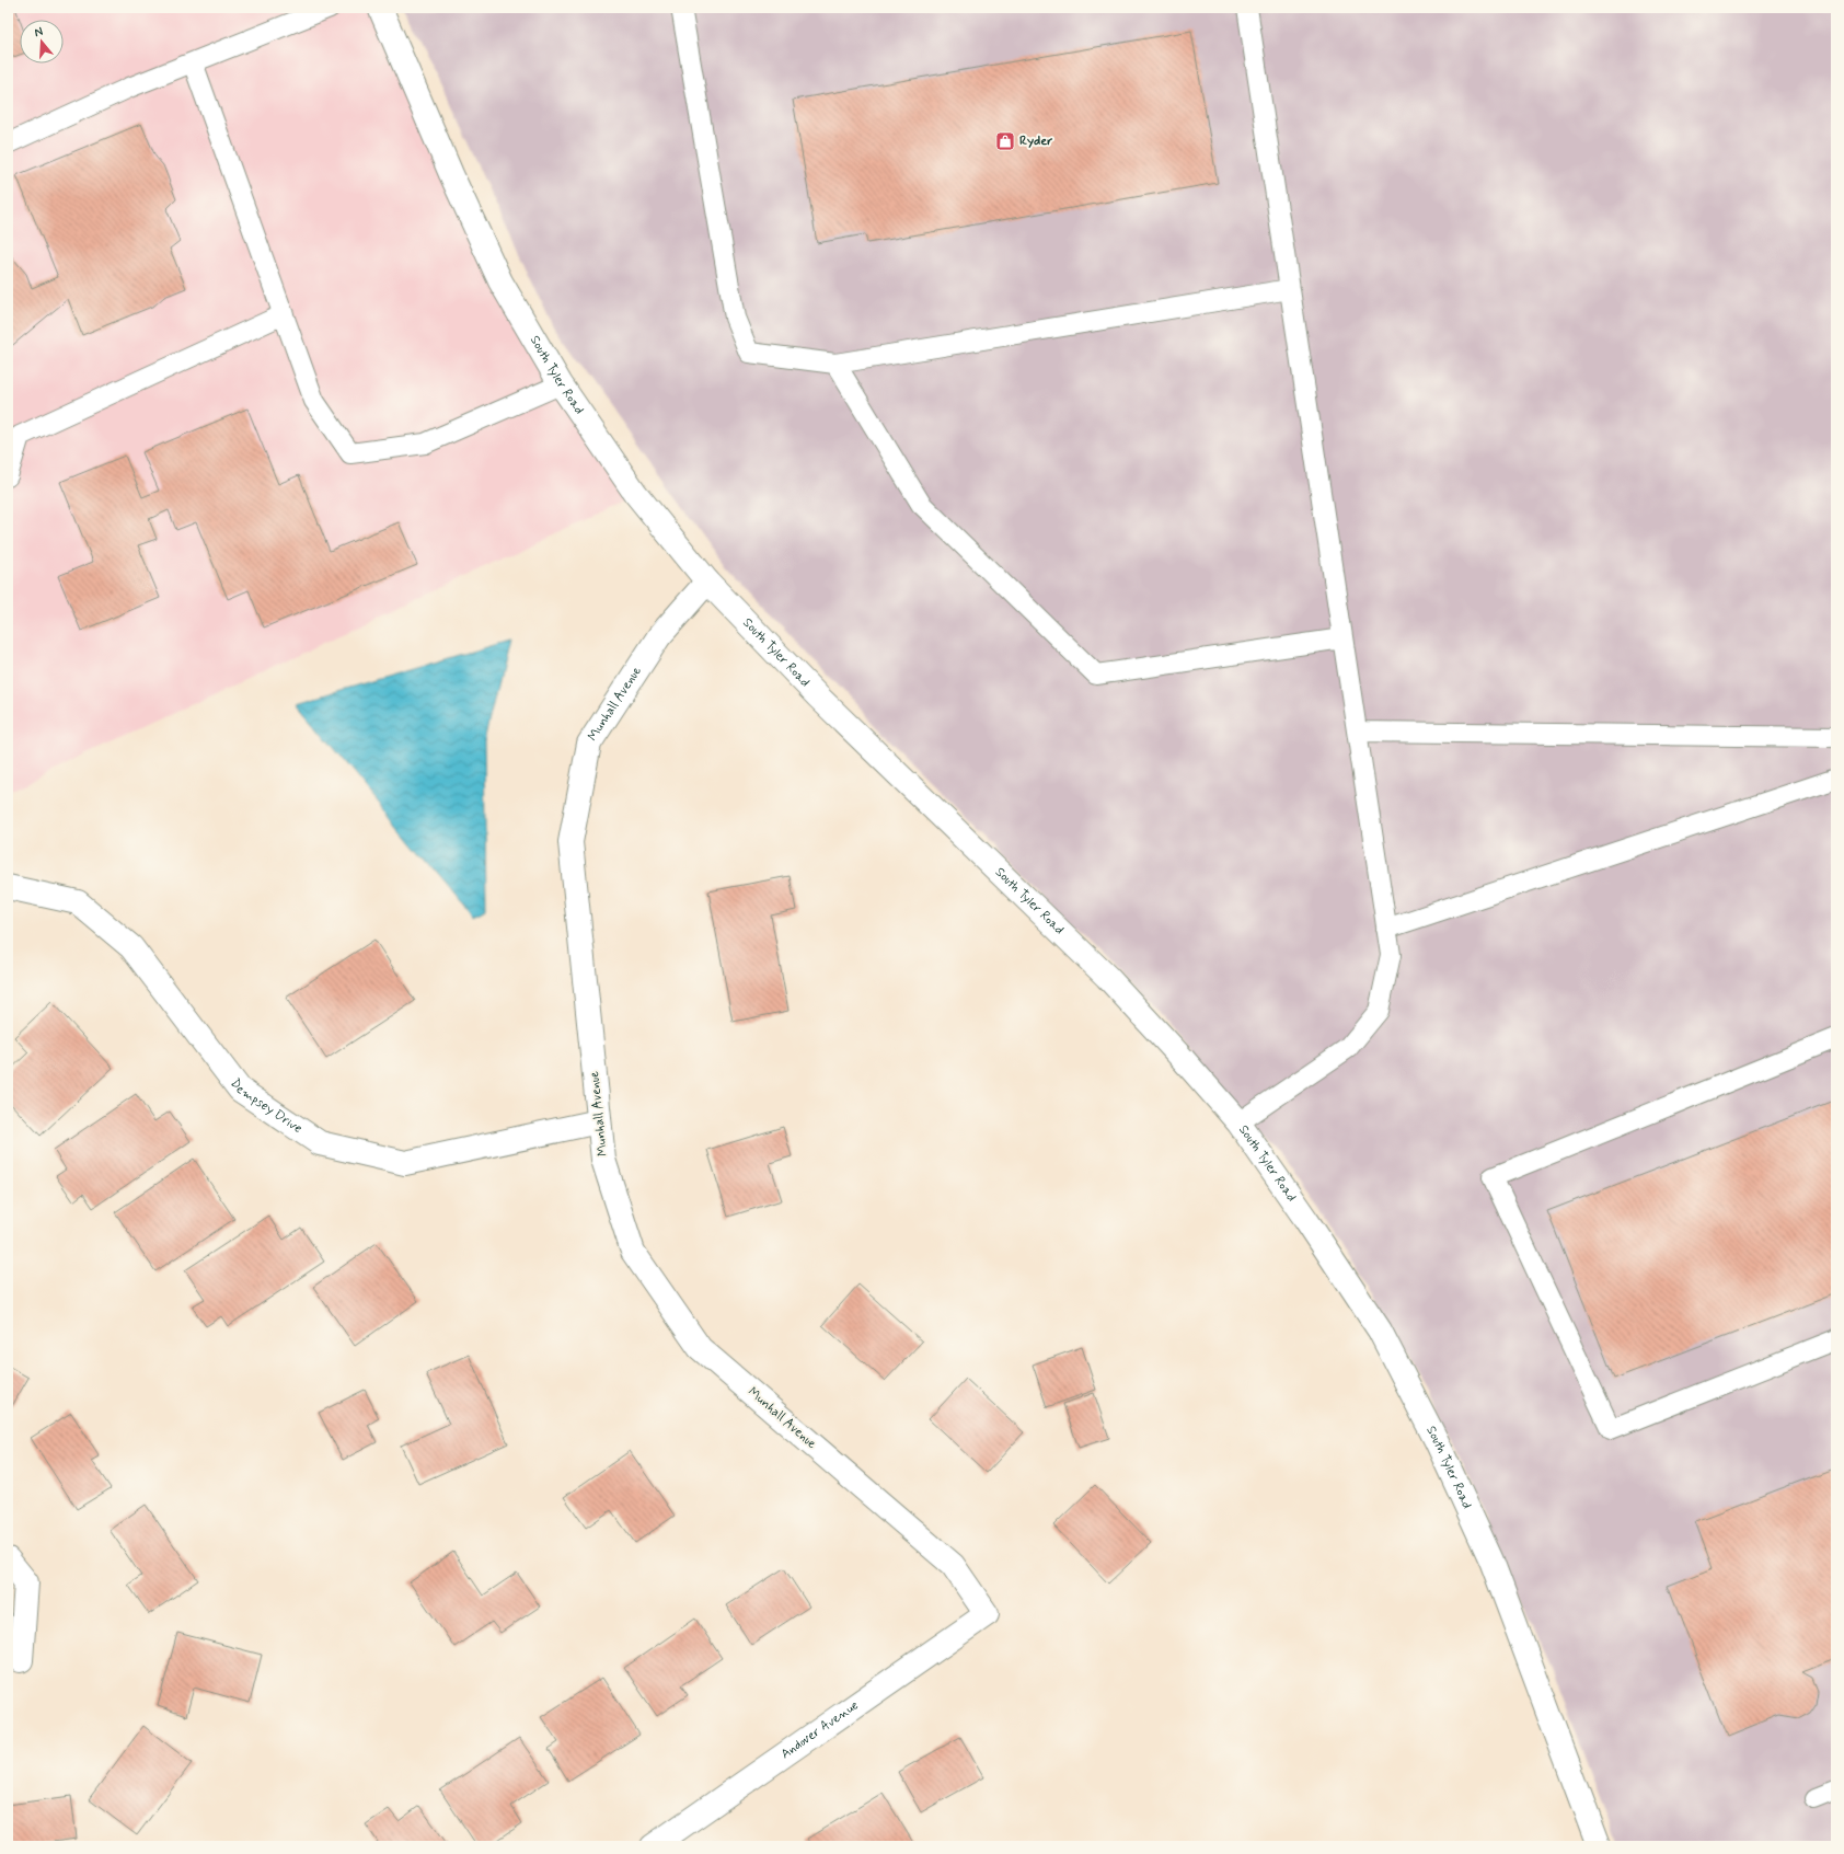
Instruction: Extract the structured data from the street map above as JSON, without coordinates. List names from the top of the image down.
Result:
{
  "streets": {
    "street": [
      "South Tyler Road",
      "Munhall Avenue",
      "Dempsey Drive",
      "Andover Avenue"
    ]
  },
  "crossings": [
    ["South Tyler Road", "Munhall Avenue"],
    ["Munhall Avenue", "Dempsey Drive"],
    ["Munhall Avenue", "Andover Avenue"]
  ],
  "places": {
    "shop": ["Ryder"]
  },
  "north": "top"
}
